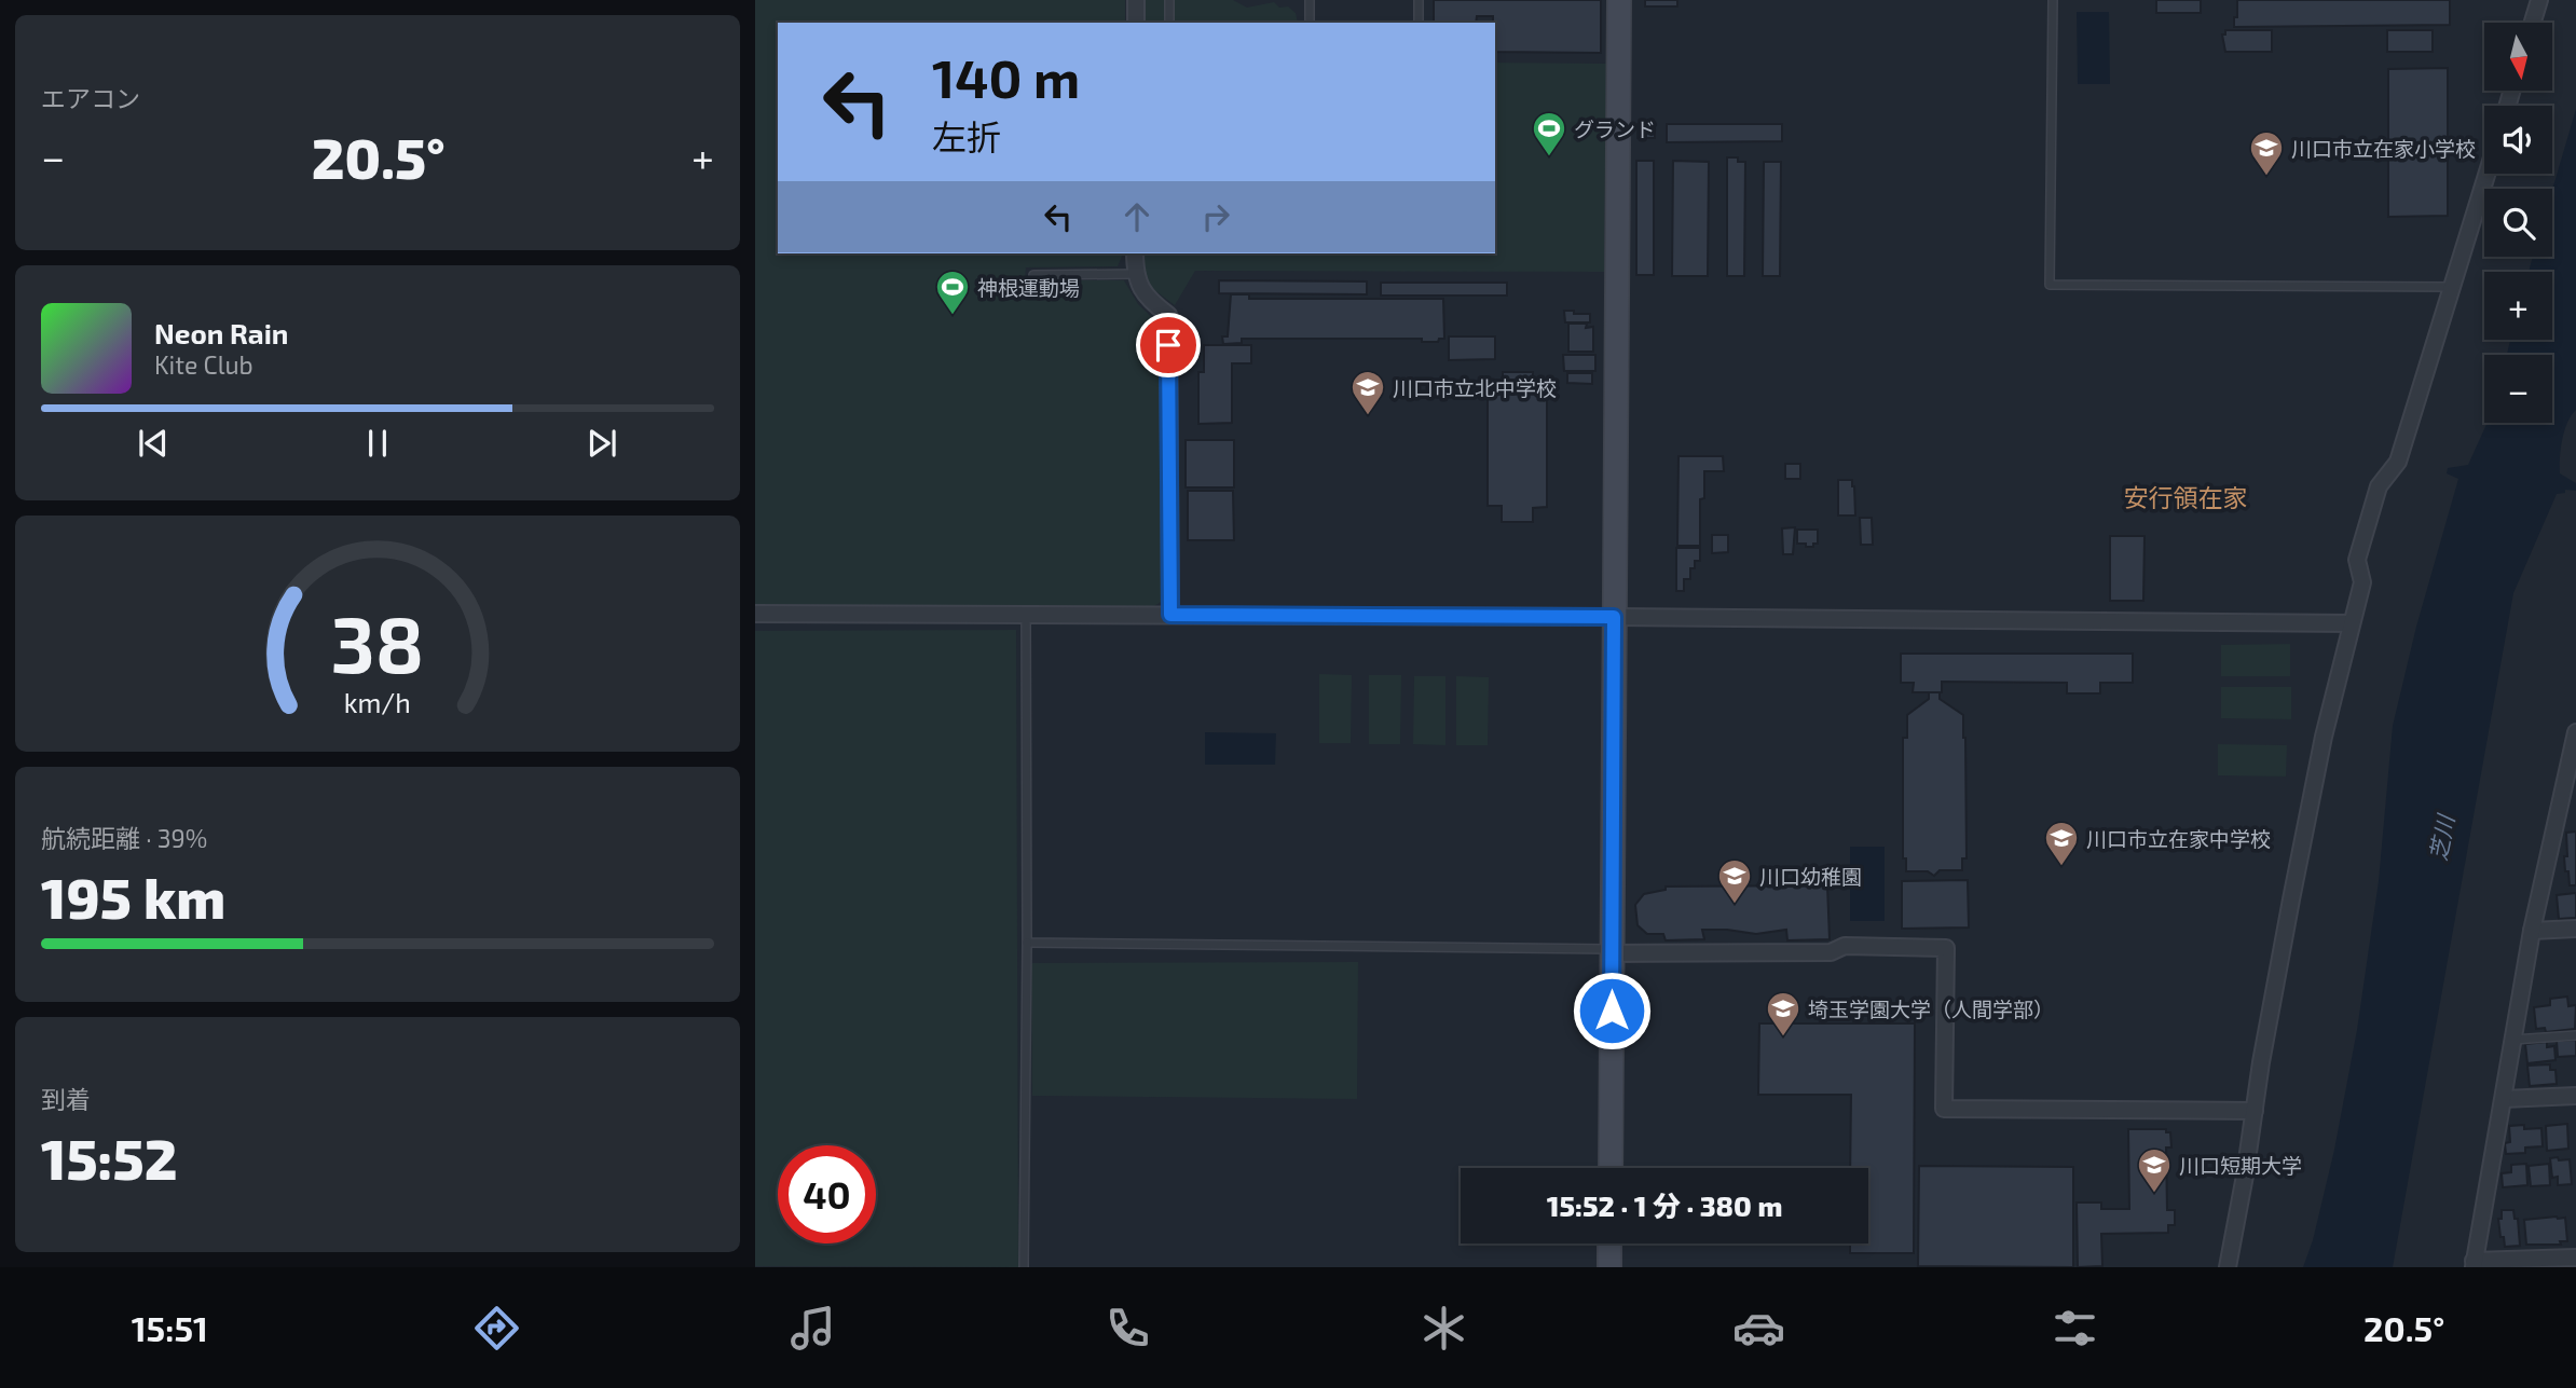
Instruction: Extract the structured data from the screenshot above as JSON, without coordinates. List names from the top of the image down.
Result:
{
  "districts": ["安行領在家"],
  "water": ["芝川"],
  "places": {
    "sports": ["グランド", "神根運動場"],
    "school or university": [
      "川口市立在家小学校",
      "川口市立北中学校",
      "川口市立在家中学校",
      "川口幼稚園",
      "埼玉学園大学（人間学部）",
      "川口短期大学"
    ]
  },
  "north": "bottom",
  "page": {
    "tile": [
      "エアコン",
      ["航続距離 · 39%", "195 km"],
      ["到着", "15:52"]
    ],
    "map_buttons": ["+", "−"],
    "turn": ["140 m", "左折"],
    "heat": ["−", "20.5°", "+"],
    "song": ["Neon Rain", "Kite Club"],
    "limit": "40",
    "trip": "15:52 · 1 分 · 380 m",
    "tabs": ["15:51", "20.5°"],
    "gauge": ["38", "km/h"]
  }
}
